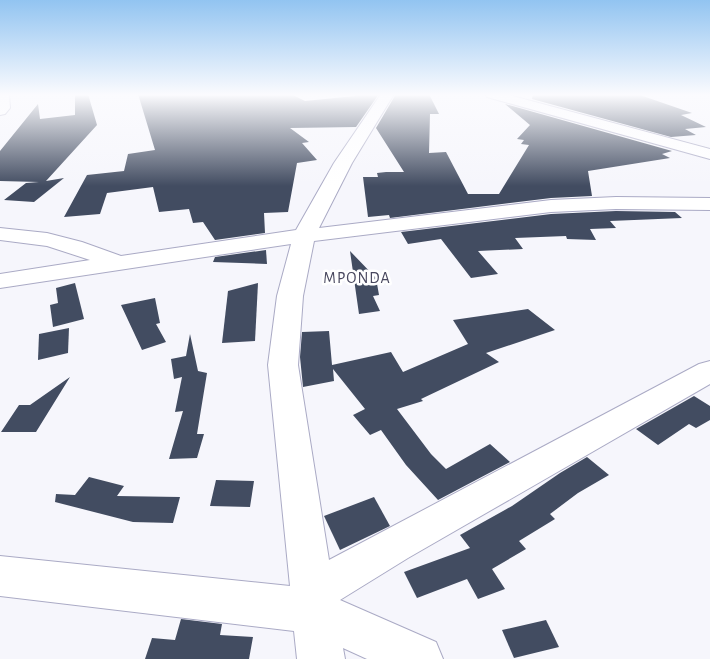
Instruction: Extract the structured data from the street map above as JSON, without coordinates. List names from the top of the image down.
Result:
{
  "districts": ["MPONDA"]
}
